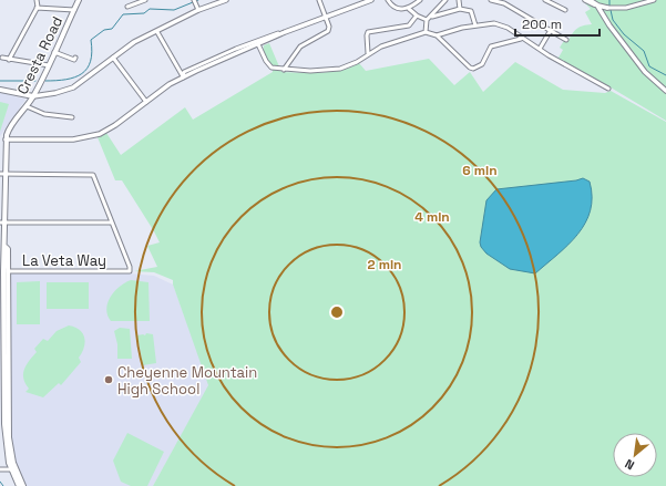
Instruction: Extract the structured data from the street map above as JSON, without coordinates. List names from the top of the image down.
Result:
{
  "streets": {
    "main road": ["Cresta Road"],
    "street": ["La Veta Way"]
  },
  "crossings": [
    ["Cresta Road", "La Veta Way"]
  ],
  "places": ["Cheyenne Mountain High School"],
  "scale_bar": "200 m",
  "north": "bottom left",
  "rings": ["6 min", "4 min", "2 min"]
}
